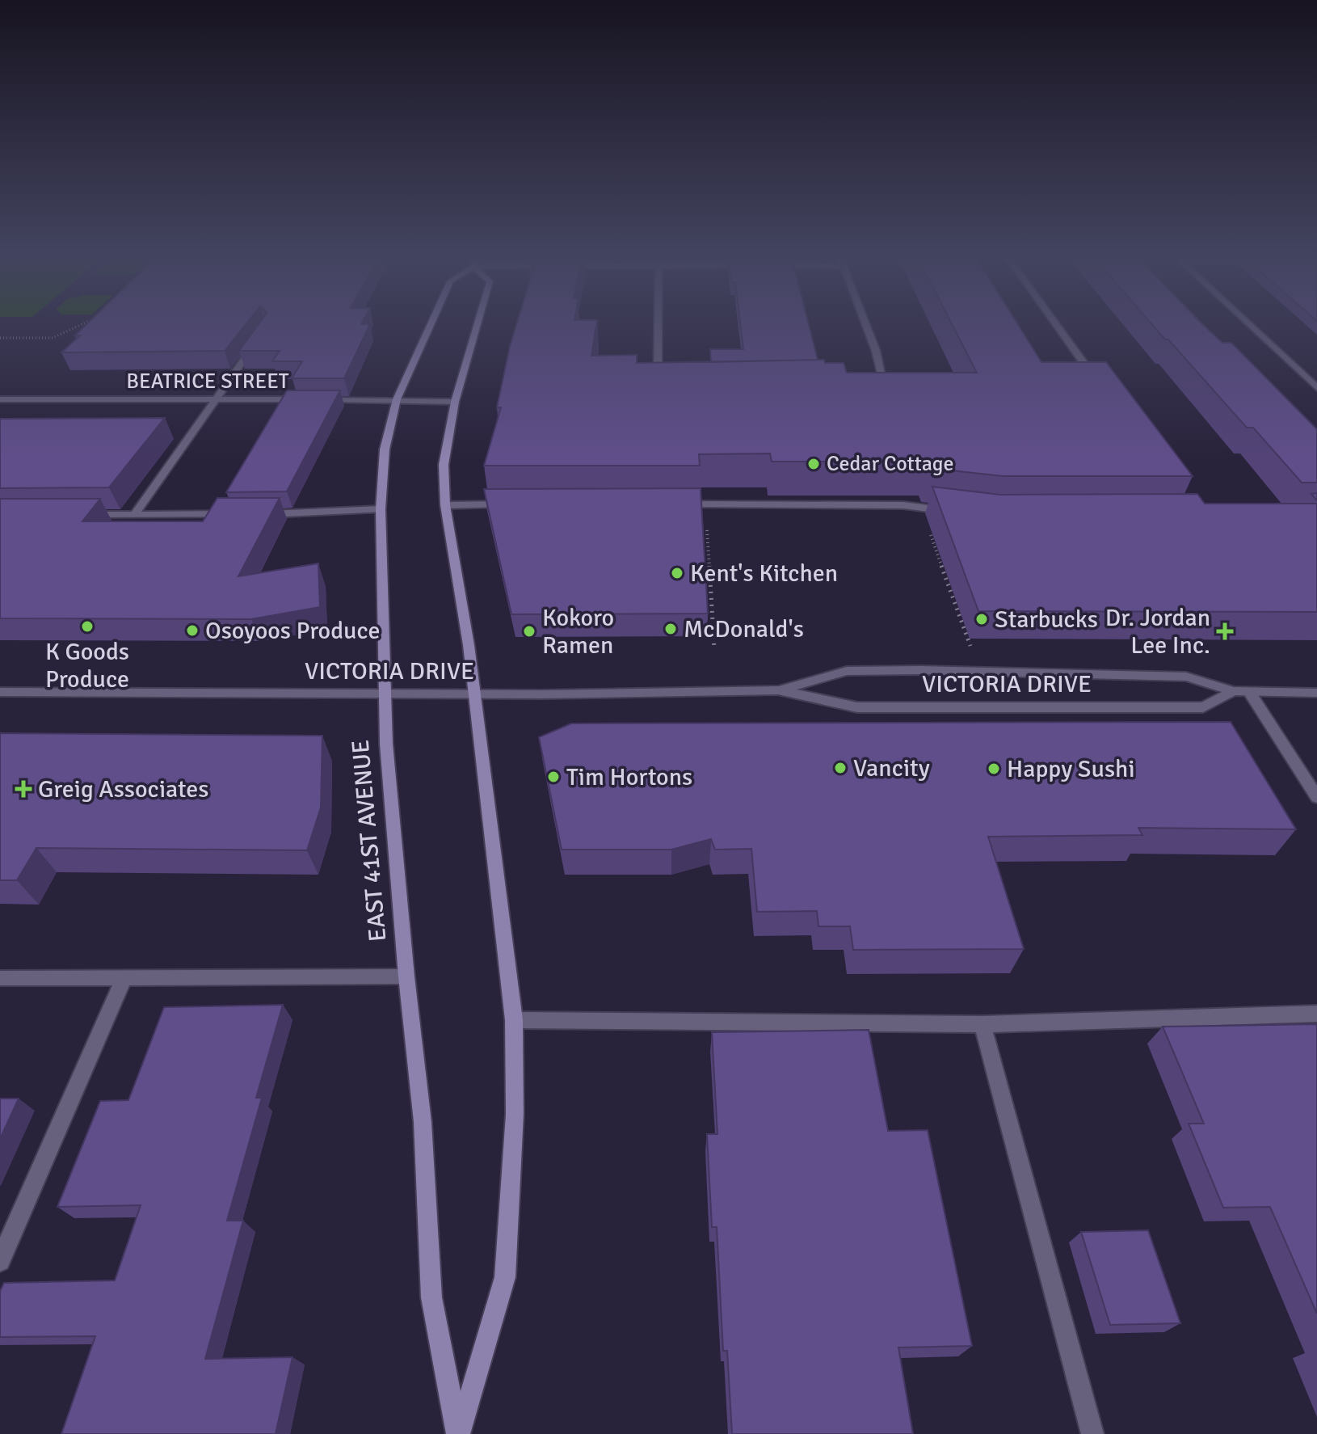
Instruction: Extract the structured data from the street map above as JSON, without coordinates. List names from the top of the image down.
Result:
{
  "streets": {
    "main road": ["EAST 41ST AVENUE"],
    "street": ["BEATRICE STREET", "VICTORIA DRIVE"]
  },
  "crossings": [
    ["BEATRICE STREET", "EAST 41ST AVENUE"],
    ["VICTORIA DRIVE", "EAST 41ST AVENUE"]
  ],
  "places": {
    "other": [
      "Cedar Cottage",
      "Kent's Kitchen",
      "Starbucks",
      "K Goods Produce",
      "McDonald's",
      "Osoyoos Produce",
      "Kokoro Ramen",
      "Vancity",
      "Happy Sushi",
      "Tim Hortons"
    ],
    "health": ["Dr. Jordan Lee Inc.", "Greig Associates"]
  }
}
